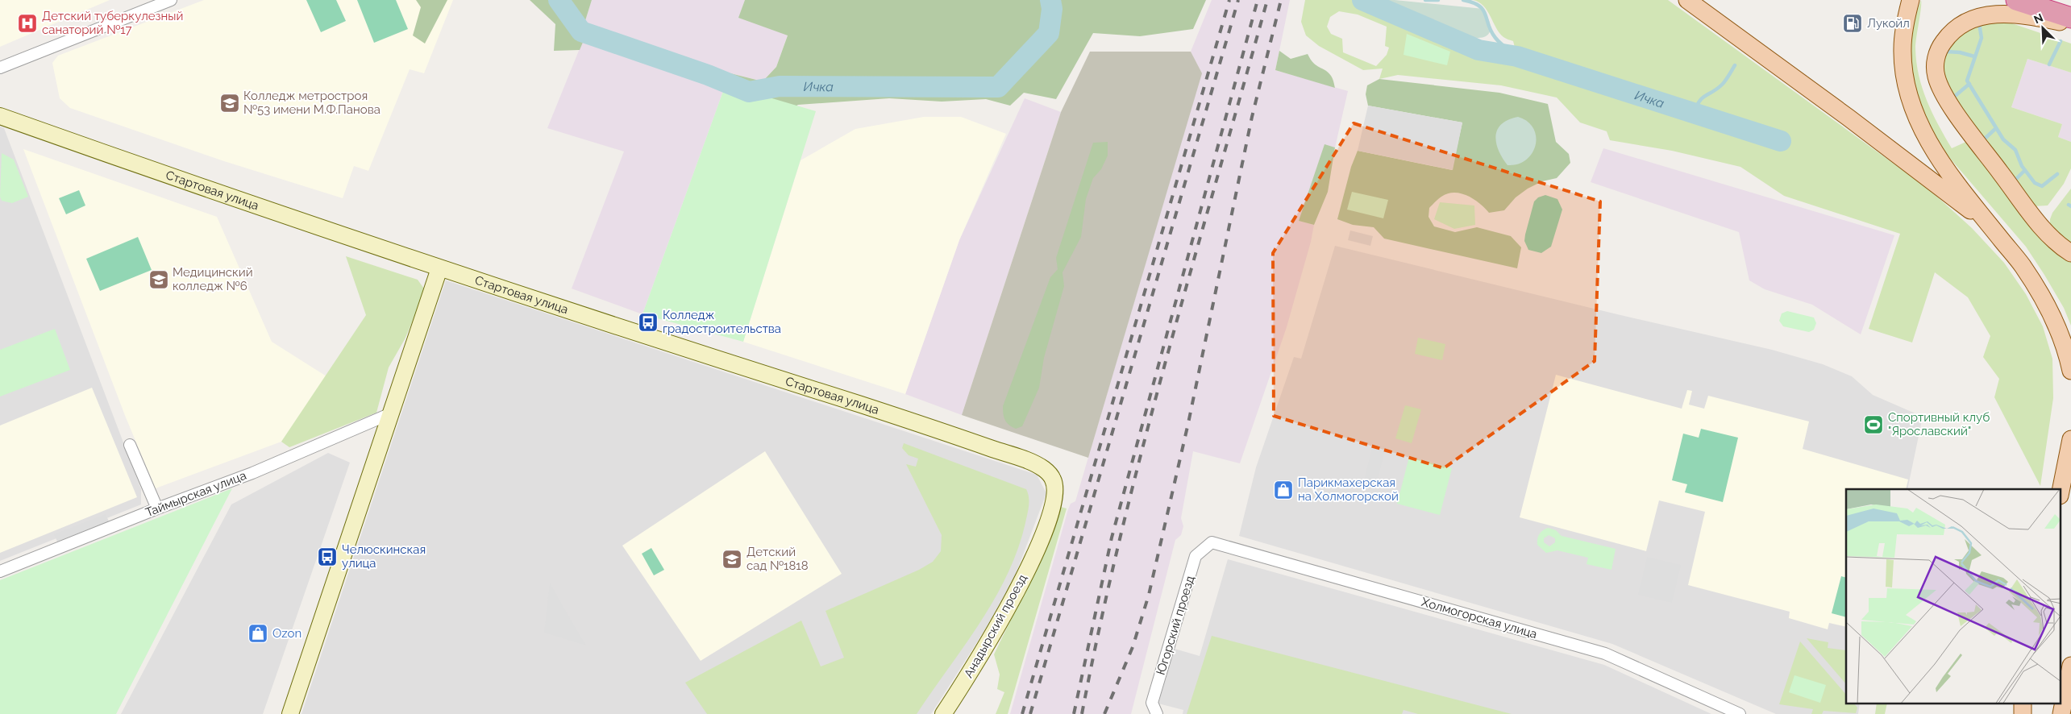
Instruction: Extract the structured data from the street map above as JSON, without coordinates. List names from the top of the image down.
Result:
{
  "streets": {
    "street": [
      "Стартовая улица",
      "Таймырская улица",
      "Холмогорская улица",
      "Югорский проезд",
      "Анадырский проезд"
    ]
  },
  "crossings": [
    ["Стартовая улица", "Анадырский проезд"],
    ["Холмогорская улица", "Югорский проезд"]
  ],
  "water": ["Ичка"],
  "places": {
    "hospital": ["Детский туберкулезный санаторий №17"],
    "fuel station": ["Лукойл"],
    "school or university": ["Колледж метростроя №53 имени М.Ф.Панова", "Медицинский колледж №6", "Детский сад №1818"],
    "bus stop": ["Колледж градостроительства", "Челюскинская улица"],
    "sports": ["Спортивный клуб \"Ярославский\""],
    "shop": ["Парикмахерская на Холмогорской", "Ozon"]
  },
  "north": "top left"
}
